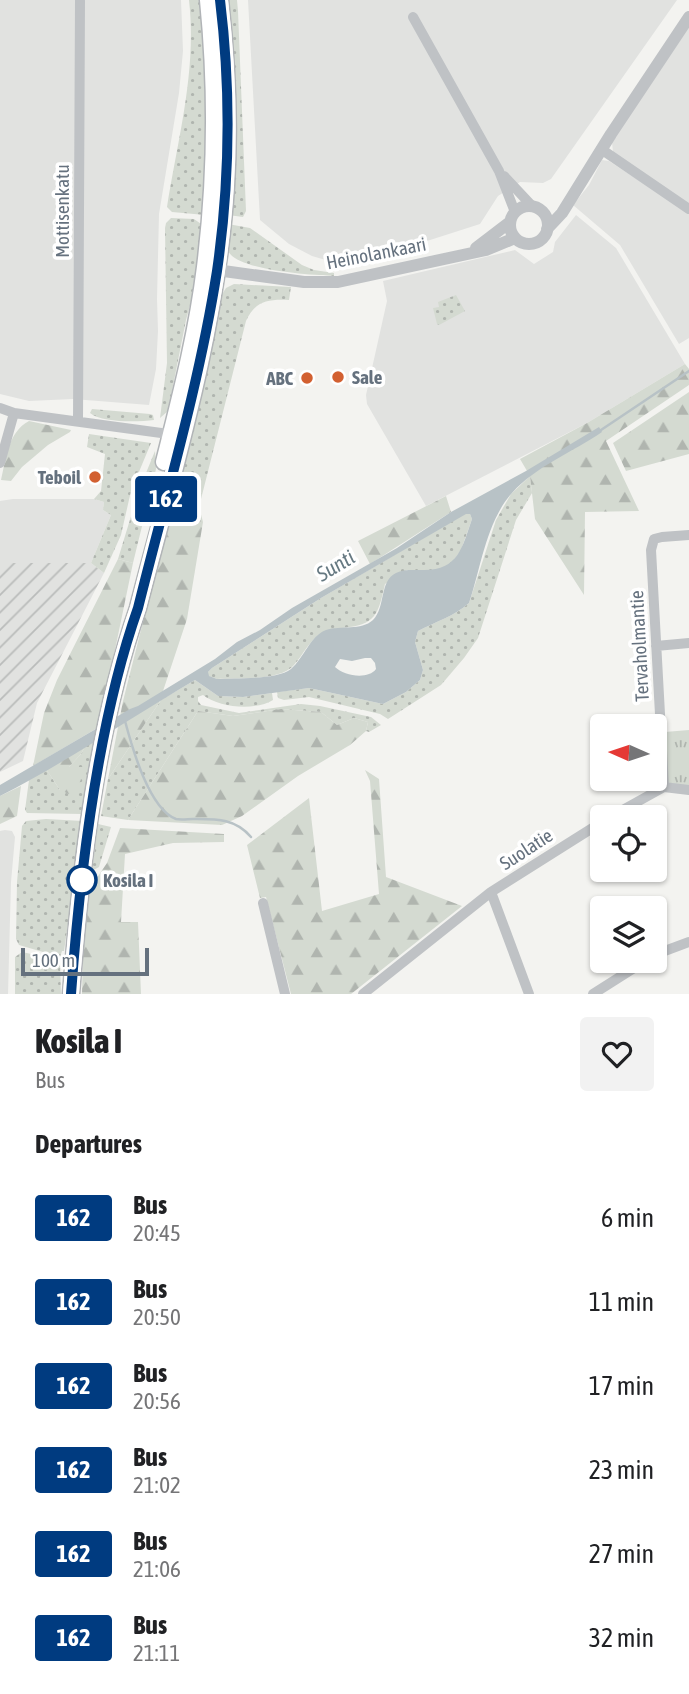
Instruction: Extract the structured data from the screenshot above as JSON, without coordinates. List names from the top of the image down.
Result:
{
  "streets": {
    "street": [
      "Mottisenkatu",
      "Heinolankaari",
      "Tervaholmantie",
      "Suolatie"
    ]
  },
  "water": ["Sunti"],
  "places": [
    "Sale",
    "ABC",
    "Teboil",
    "Kosila I"
  ],
  "lines": ["bus line 162"],
  "scale_bar": "100 m",
  "north": "left",
  "page": {
    "on_map": "162",
    "scale": "100 m",
    "heading": [
      ["Kosila I", "Bus"],
      "Departures"
    ],
    "list": [
      {
        "mark": "162",
        "name": "Bus",
        "note": "20:45",
        "value": "6 min"
      },
      {
        "mark": "162",
        "name": "Bus",
        "note": "20:50",
        "value": "11 min"
      },
      {
        "mark": "162",
        "name": "Bus",
        "note": "20:56",
        "value": "17 min"
      },
      {
        "mark": "162",
        "name": "Bus",
        "note": "21:02",
        "value": "23 min"
      },
      {
        "mark": "162",
        "name": "Bus",
        "note": "21:06",
        "value": "27 min"
      },
      {
        "mark": "162",
        "name": "Bus",
        "note": "21:11",
        "value": "32 min"
      }
    ]
  }
}
